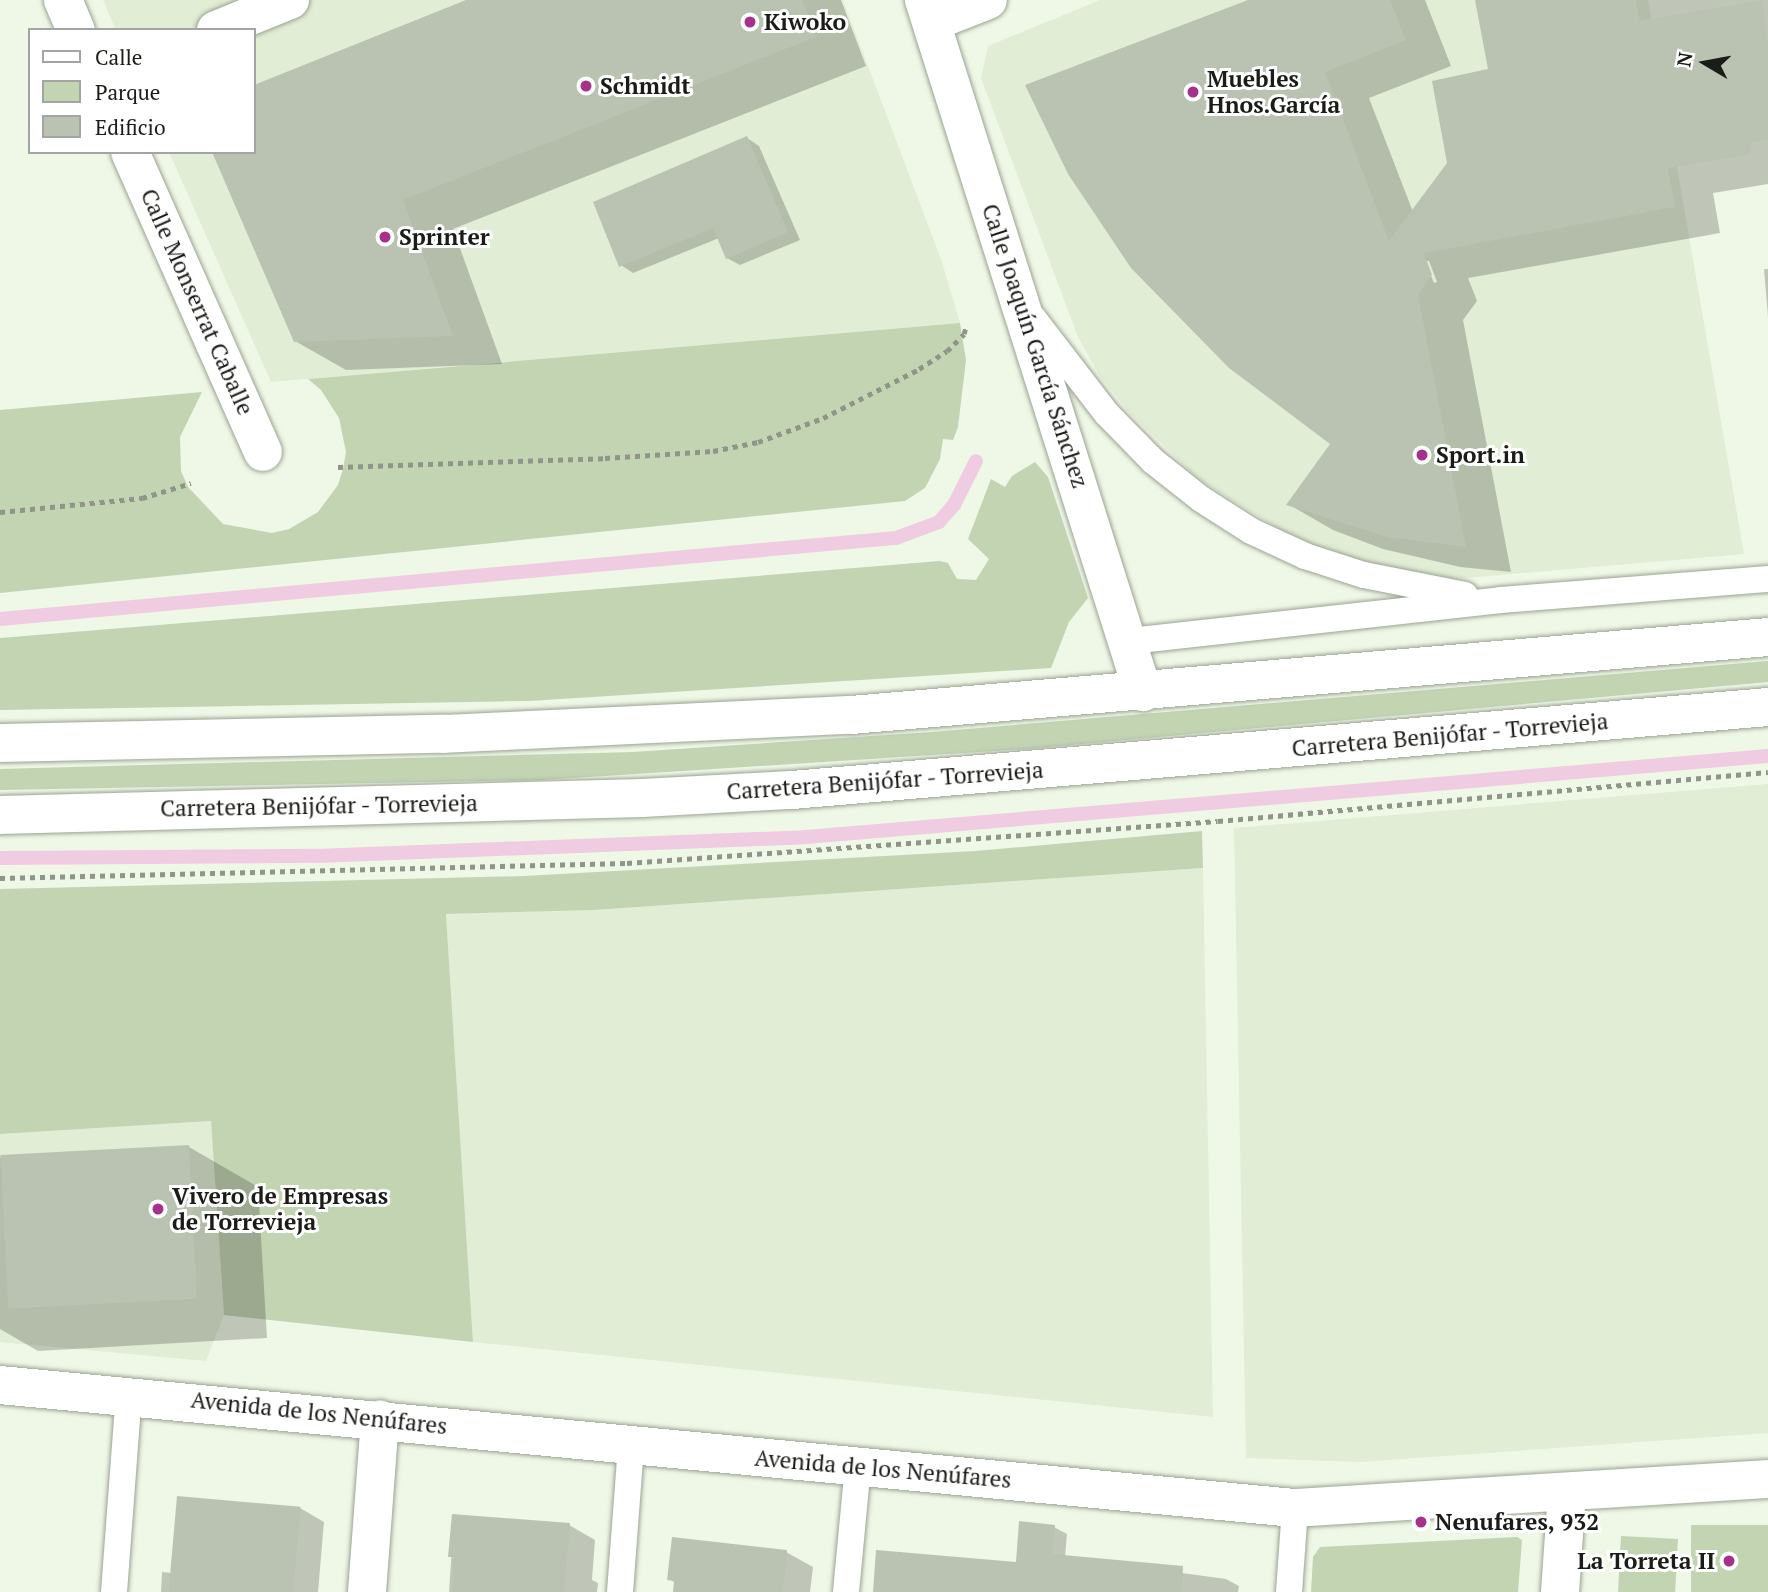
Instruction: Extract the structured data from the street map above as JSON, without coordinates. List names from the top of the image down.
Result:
{
  "streets": {
    "main road": [
      "Calle Monserrat Caballe",
      "Calle Joaquín García Sánchez",
      "Carretera Benijófar - Torrevieja",
      "Avenida de los Nenúfares"
    ]
  },
  "places": [
    "Kiwoko",
    "Schmidt",
    "Muebles Hnos.García",
    "Sprinter",
    "Sport.in",
    "Vivero de Empresas de Torrevieja",
    "Nenufares, 932",
    "La Torreta II"
  ],
  "legend": ["Calle", "Parque", "Edificio"],
  "north": "left"
}
